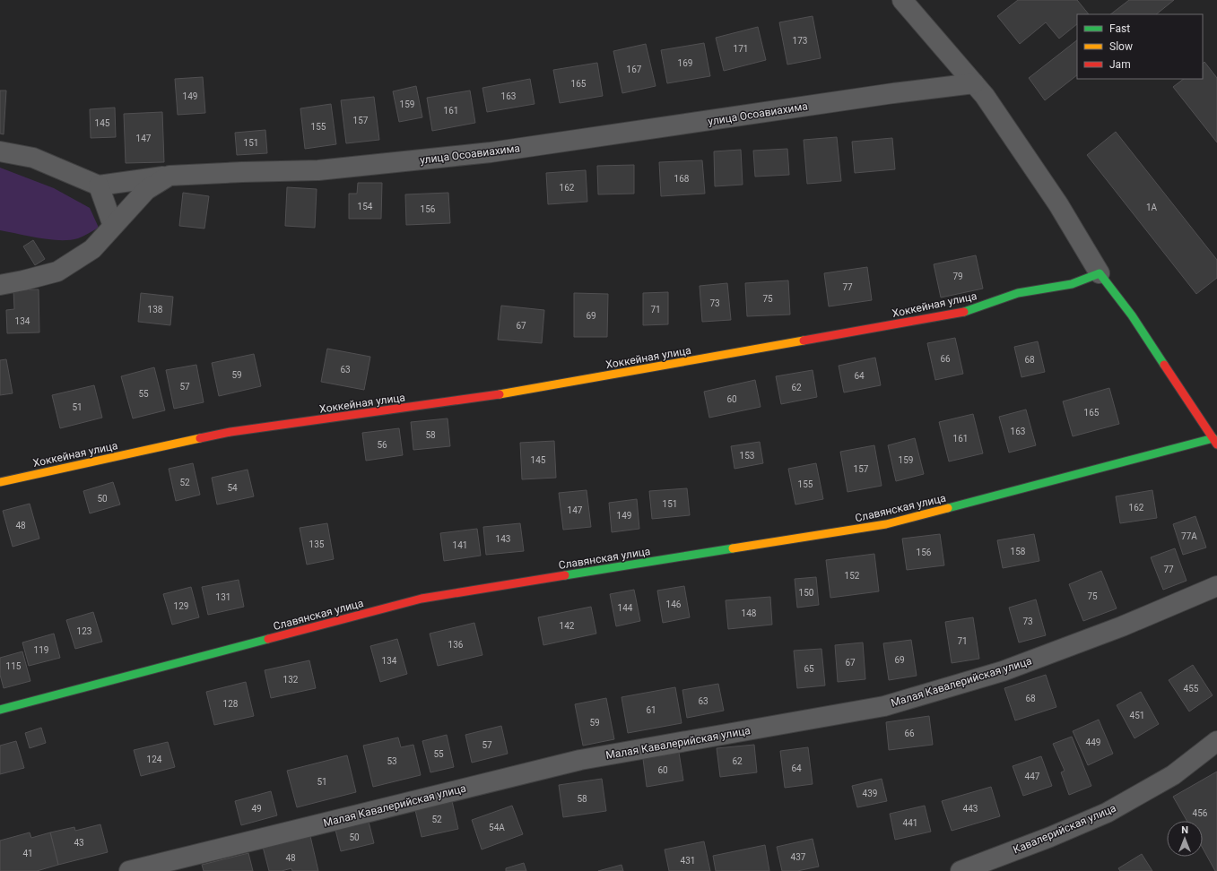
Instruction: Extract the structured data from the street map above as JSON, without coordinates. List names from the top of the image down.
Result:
{
  "streets": {
    "street": [
      "улица Осоавиахима",
      "Хоккейная улица",
      "Славянская улица",
      "Малая Кавалерийская улица",
      "Кавалерийская улица"
    ]
  },
  "house_numbers": [
    "173",
    "171",
    "169",
    "167",
    "165",
    "149",
    "163",
    "159",
    "161",
    "157",
    "145",
    "155",
    "147",
    "151",
    "168",
    "162",
    "154",
    "1А",
    "156",
    "79",
    "77",
    "75",
    "73",
    "138",
    "71",
    "69",
    "134",
    "67",
    "66",
    "68",
    "63",
    "59",
    "64",
    "57",
    "62",
    "55",
    "60",
    "51",
    "165",
    "163",
    "58",
    "161",
    "56",
    "153",
    "145",
    "159",
    "157",
    "52",
    "155",
    "54",
    "50",
    "151",
    "162",
    "147",
    "149",
    "48",
    "77А",
    "143",
    "135",
    "141",
    "158",
    "156",
    "77",
    "152",
    "150",
    "75",
    "131",
    "146",
    "129",
    "144",
    "148",
    "73",
    "142",
    "123",
    "71",
    "136",
    "119",
    "69",
    "134",
    "67",
    "115",
    "65",
    "132",
    "455",
    "68",
    "63",
    "128",
    "61",
    "451",
    "59",
    "66",
    "449",
    "57",
    "55",
    "124",
    "53",
    "62",
    "64",
    "60",
    "447",
    "51",
    "439",
    "58",
    "49",
    "443",
    "456",
    "52",
    "441",
    "54А",
    "50",
    "43",
    "41",
    "437",
    "48",
    "431"
  ],
  "legend": ["Fast", "Slow", "Jam"],
  "north": "top"
}
